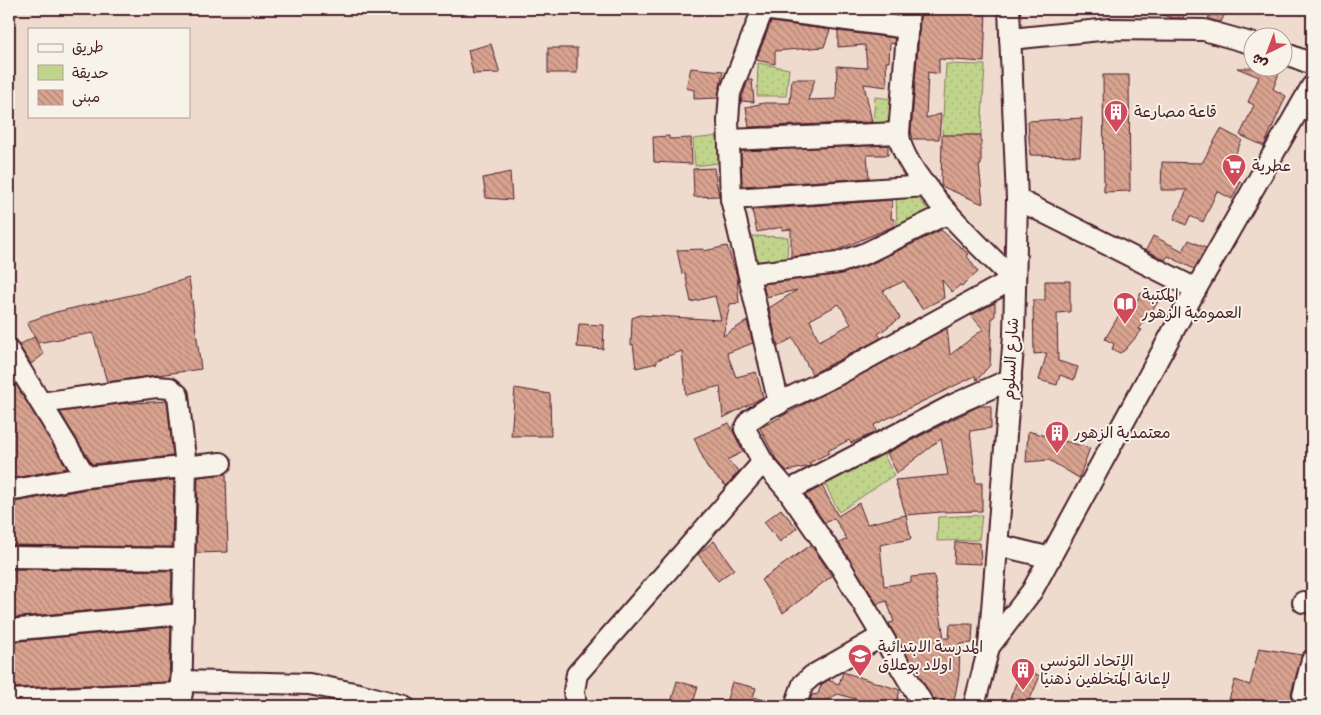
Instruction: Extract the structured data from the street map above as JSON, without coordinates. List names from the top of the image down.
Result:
{
  "streets": {
    "street": ["شارع السلوم"]
  },
  "places": {
    "building": ["قاعة مصارعة", "معتمدية الزهور", "الإتحاد التونسي لإعانة المتخلفين ذهنيا"],
    "supermarket": ["عطرية"],
    "library": ["المكتبة العمومية الزهور"],
    "school or university": ["المدرسة الابتدائية اولاد بوعلاق"]
  },
  "legend": ["طريق", "حديقة", "مبنى"],
  "north": "bottom left"
}
